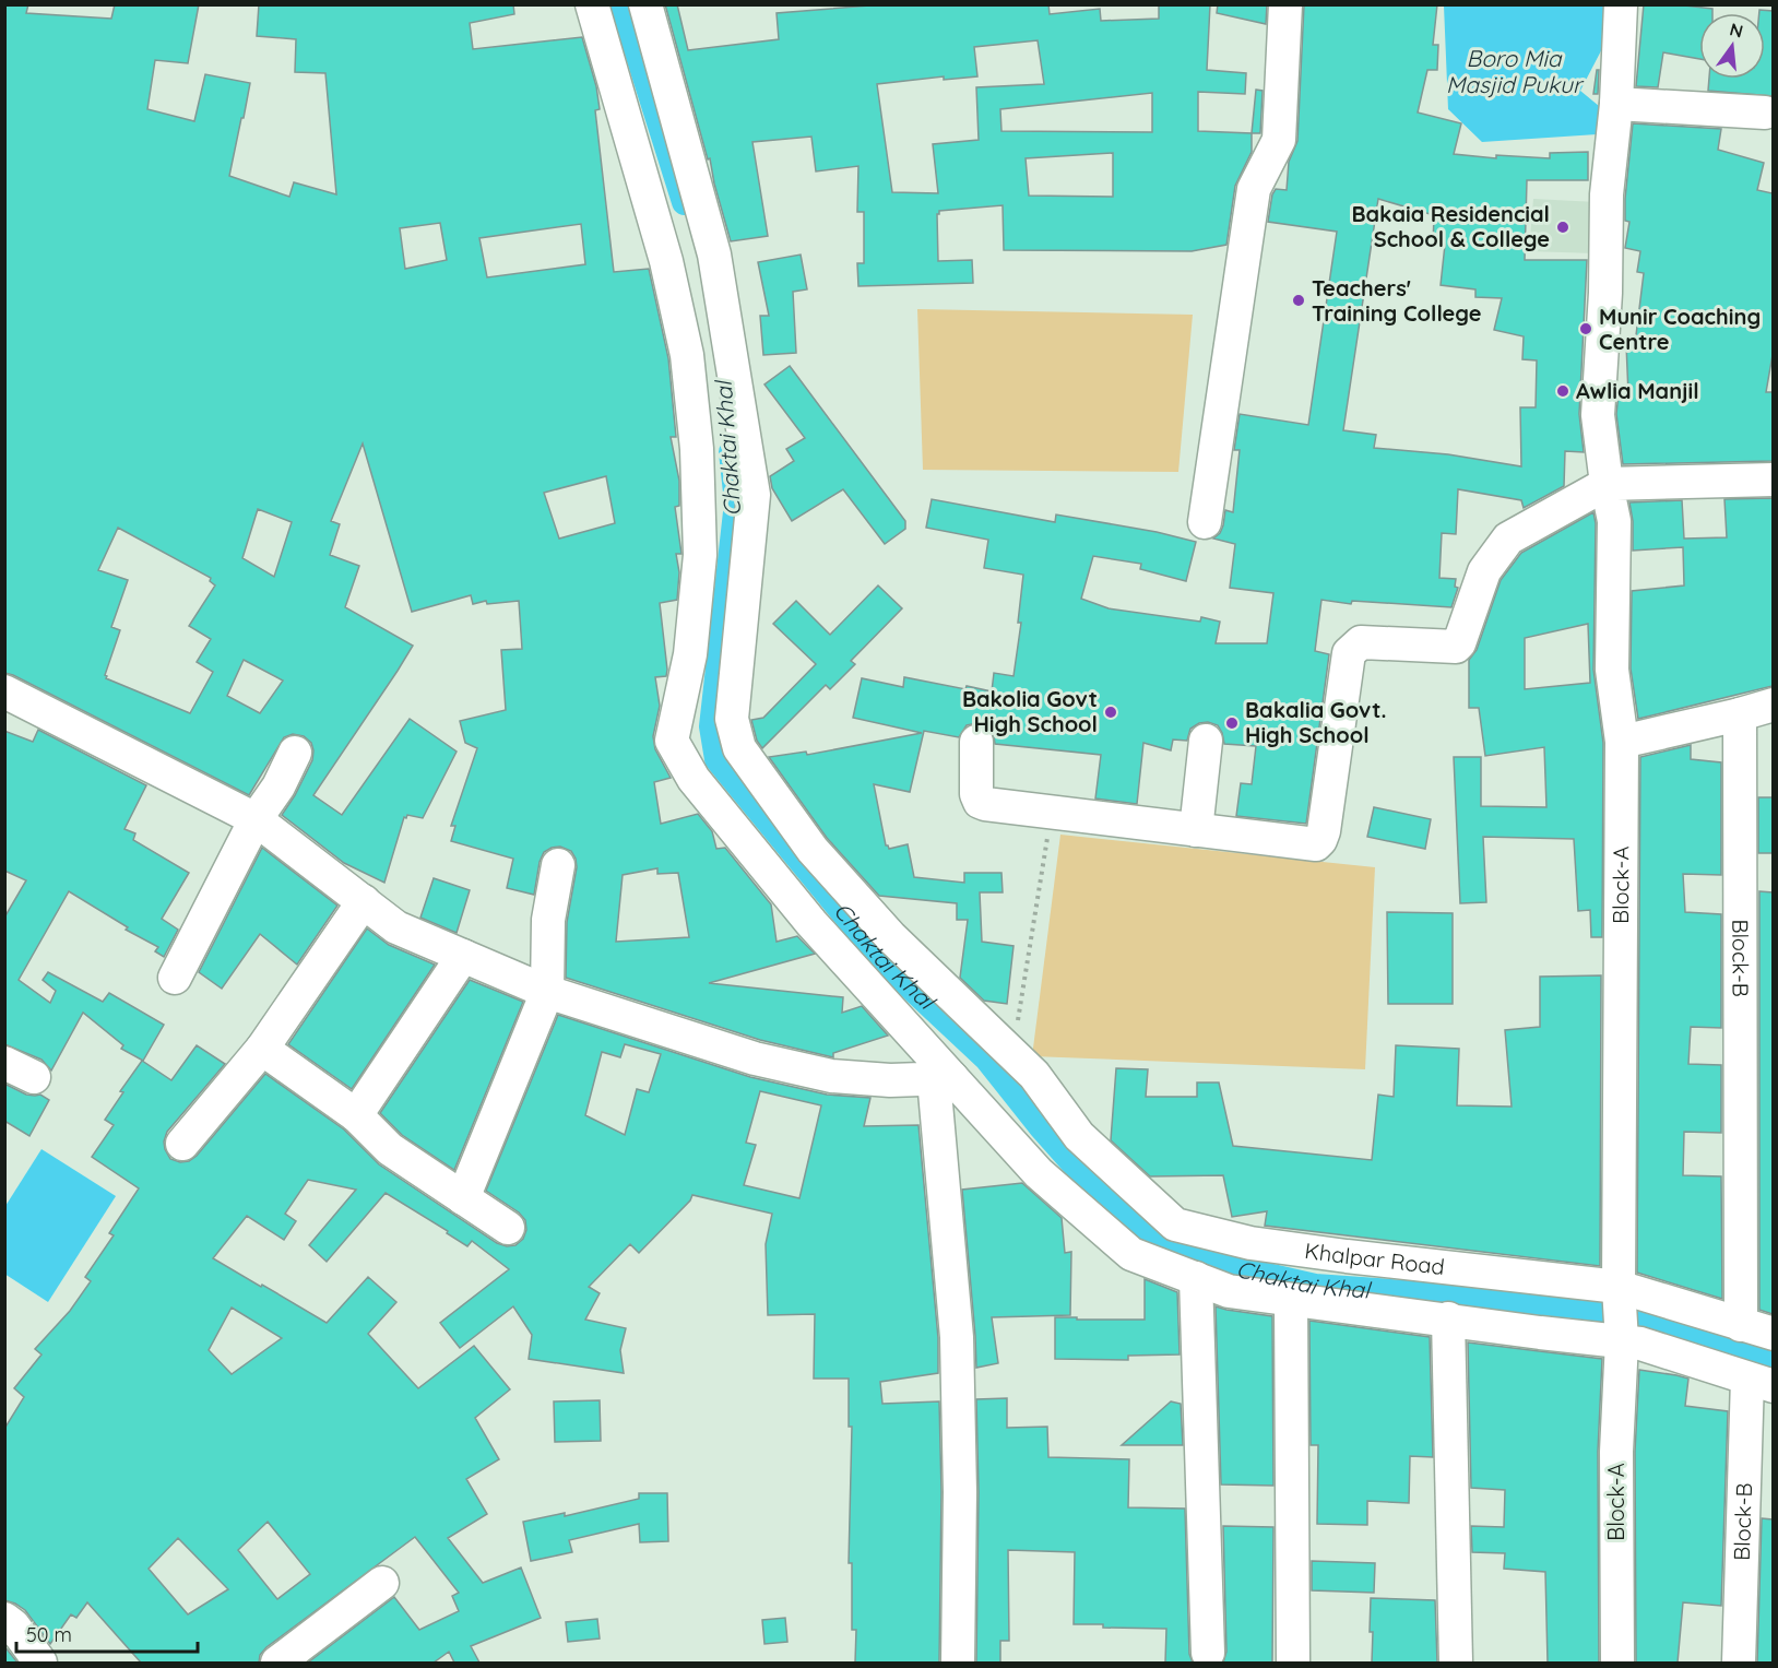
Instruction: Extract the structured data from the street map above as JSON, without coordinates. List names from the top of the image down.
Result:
{
  "streets": {
    "street": ["Block-A", "Block-B", "Khalpar Road"]
  },
  "crossings": [
    ["Block-A", "Khalpar Road"],
    ["Block-B", "Khalpar Road"]
  ],
  "water": ["Boro Mia Masjid Pukur", "Chaktai Khal"],
  "places": [
    "Bakaia Residencial School & College",
    "Teachers' Training College",
    "Munir Coaching Centre",
    "Awlia Manjil",
    "Bakolia Govt High School",
    "Bakalia Govt. High School"
  ],
  "scale_bar": "50 m",
  "north": "top"
}
